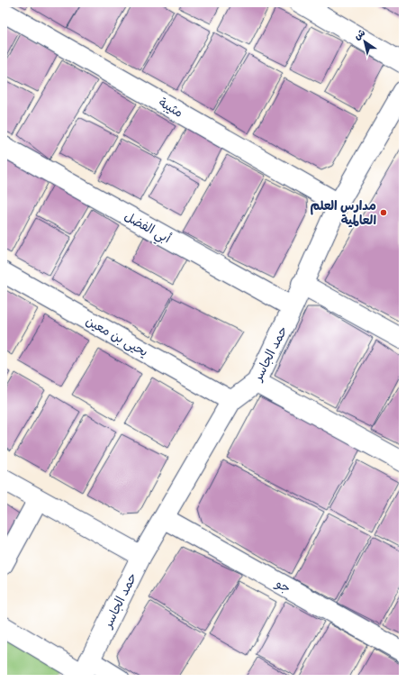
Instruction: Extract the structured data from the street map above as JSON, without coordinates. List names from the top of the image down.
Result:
{
  "streets": {
    "street": [
      "مثيبة",
      "أبي الفضل",
      "يحيى بن معين",
      "حمد الجاسر",
      "جو"
    ]
  },
  "crossings": [
    ["مثيبة", "حمد الجاسر"],
    ["أبي الفضل", "حمد الجاسر"],
    ["يحيى بن معين", "حمد الجاسر"],
    ["حمد الجاسر", "جو"]
  ],
  "places": ["مدارس العلم العالمية"],
  "north": "top left"
}
